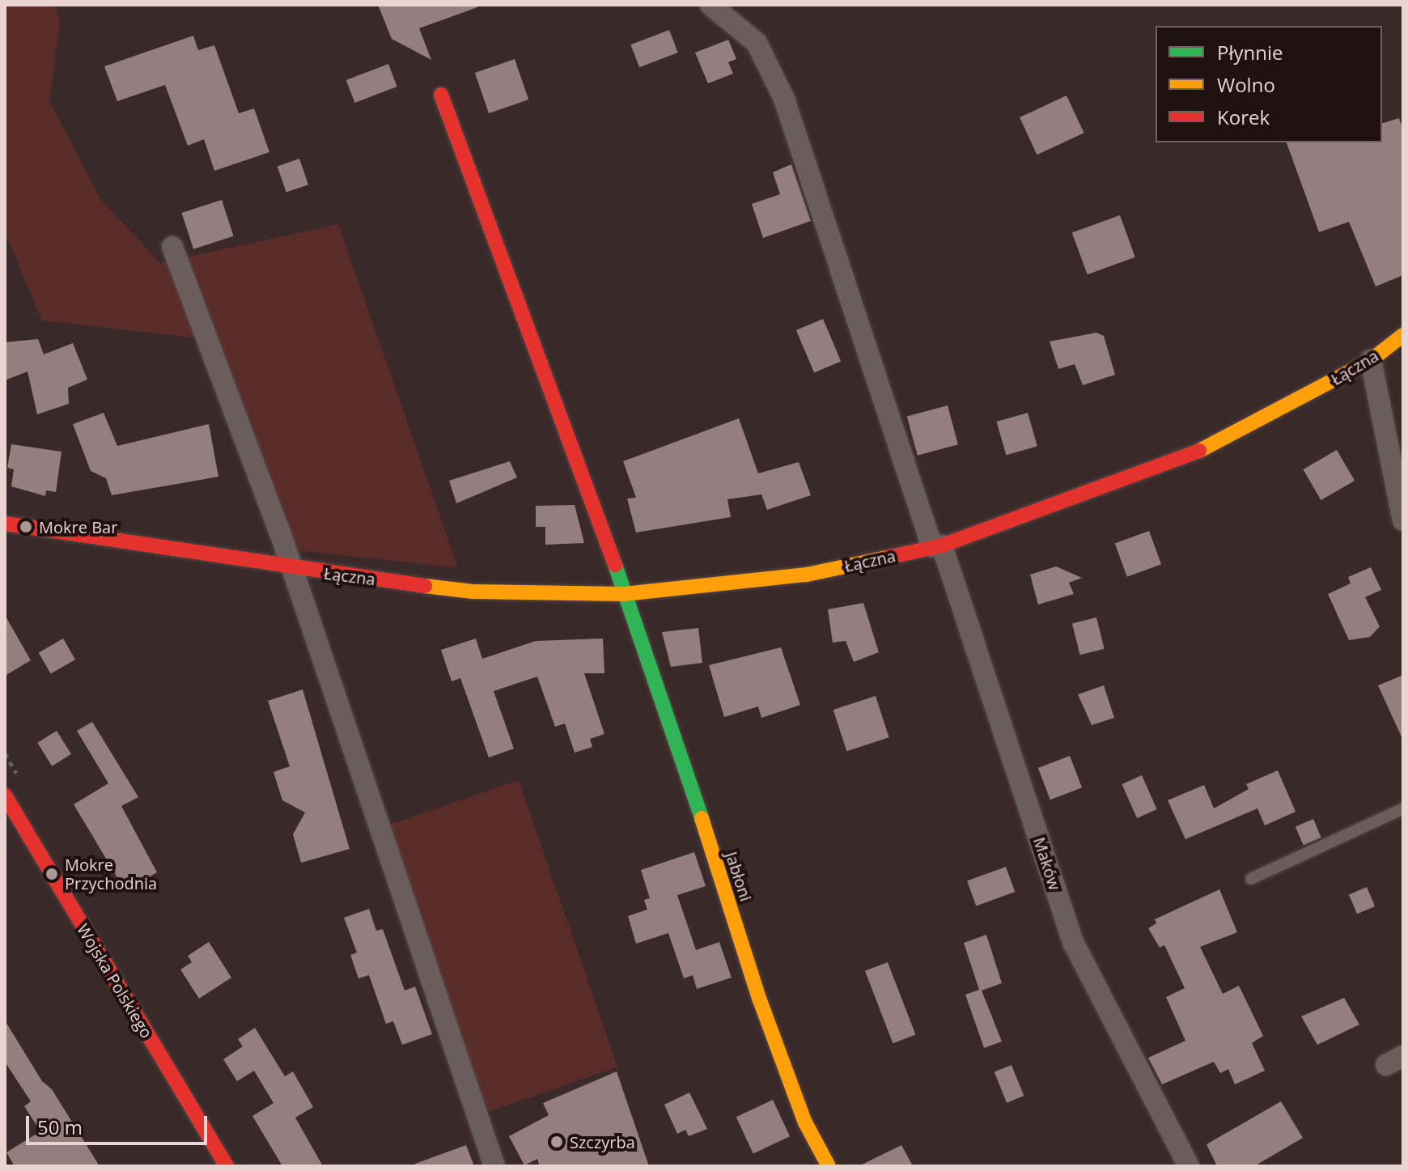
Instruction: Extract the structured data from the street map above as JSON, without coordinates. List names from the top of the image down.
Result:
{
  "streets": {
    "street": [
      "Łączna",
      "Maków",
      "Jabłoni",
      "Wojska Polskiego"
    ]
  },
  "crossings": [
    ["Łączna", "Maków"],
    ["Łączna", "Jabłoni"]
  ],
  "places": ["Mokre Bar", "Mokre Przychodnia", "Szczyrba"],
  "legend": ["Płynnie", "Wolno", "Korek"],
  "scale_bar": "50 m"
}
